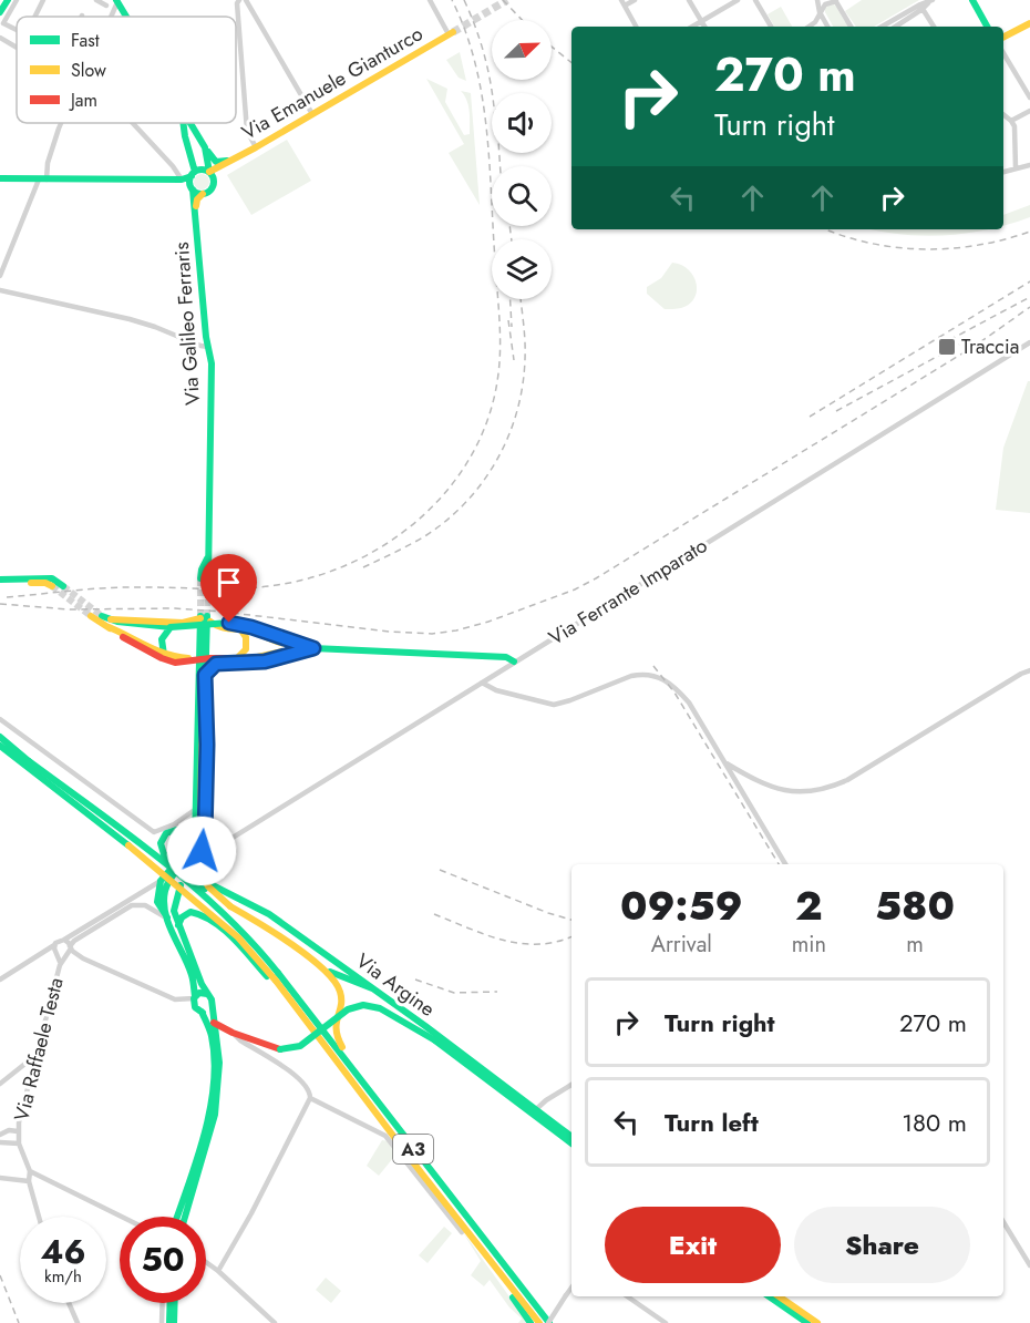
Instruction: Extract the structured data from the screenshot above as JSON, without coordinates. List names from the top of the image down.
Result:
{
  "streets": {
    "main road": [
      "Via Emanuele Gianturco",
      "Via Galileo Ferraris",
      "Via Argine",
      "A3"
    ],
    "street": ["Via Ferrante Imparato", "Via Raffaele Testa"]
  },
  "crossings": [
    ["Via Emanuele Gianturco", "Via Galileo Ferraris"],
    ["Via Ferrante Imparato", "Via Argine"]
  ],
  "places": {
    "transit": ["Traccia"]
  },
  "legend": ["Fast", "Slow", "Jam"],
  "north": "top right",
  "page": {
    "turn": ["270 m", "Turn right"],
    "eta": [
      "09:59",
      "Arrival",
      "2",
      "min",
      "580",
      "m"
    ],
    "list": [
      {
        "name": "Turn right",
        "value": "270 m"
      },
      {
        "name": "Turn left",
        "value": "180 m"
      }
    ],
    "buttons": ["Exit", "Share"],
    "speed": "46 km/h",
    "limit": "50"
  }
}
